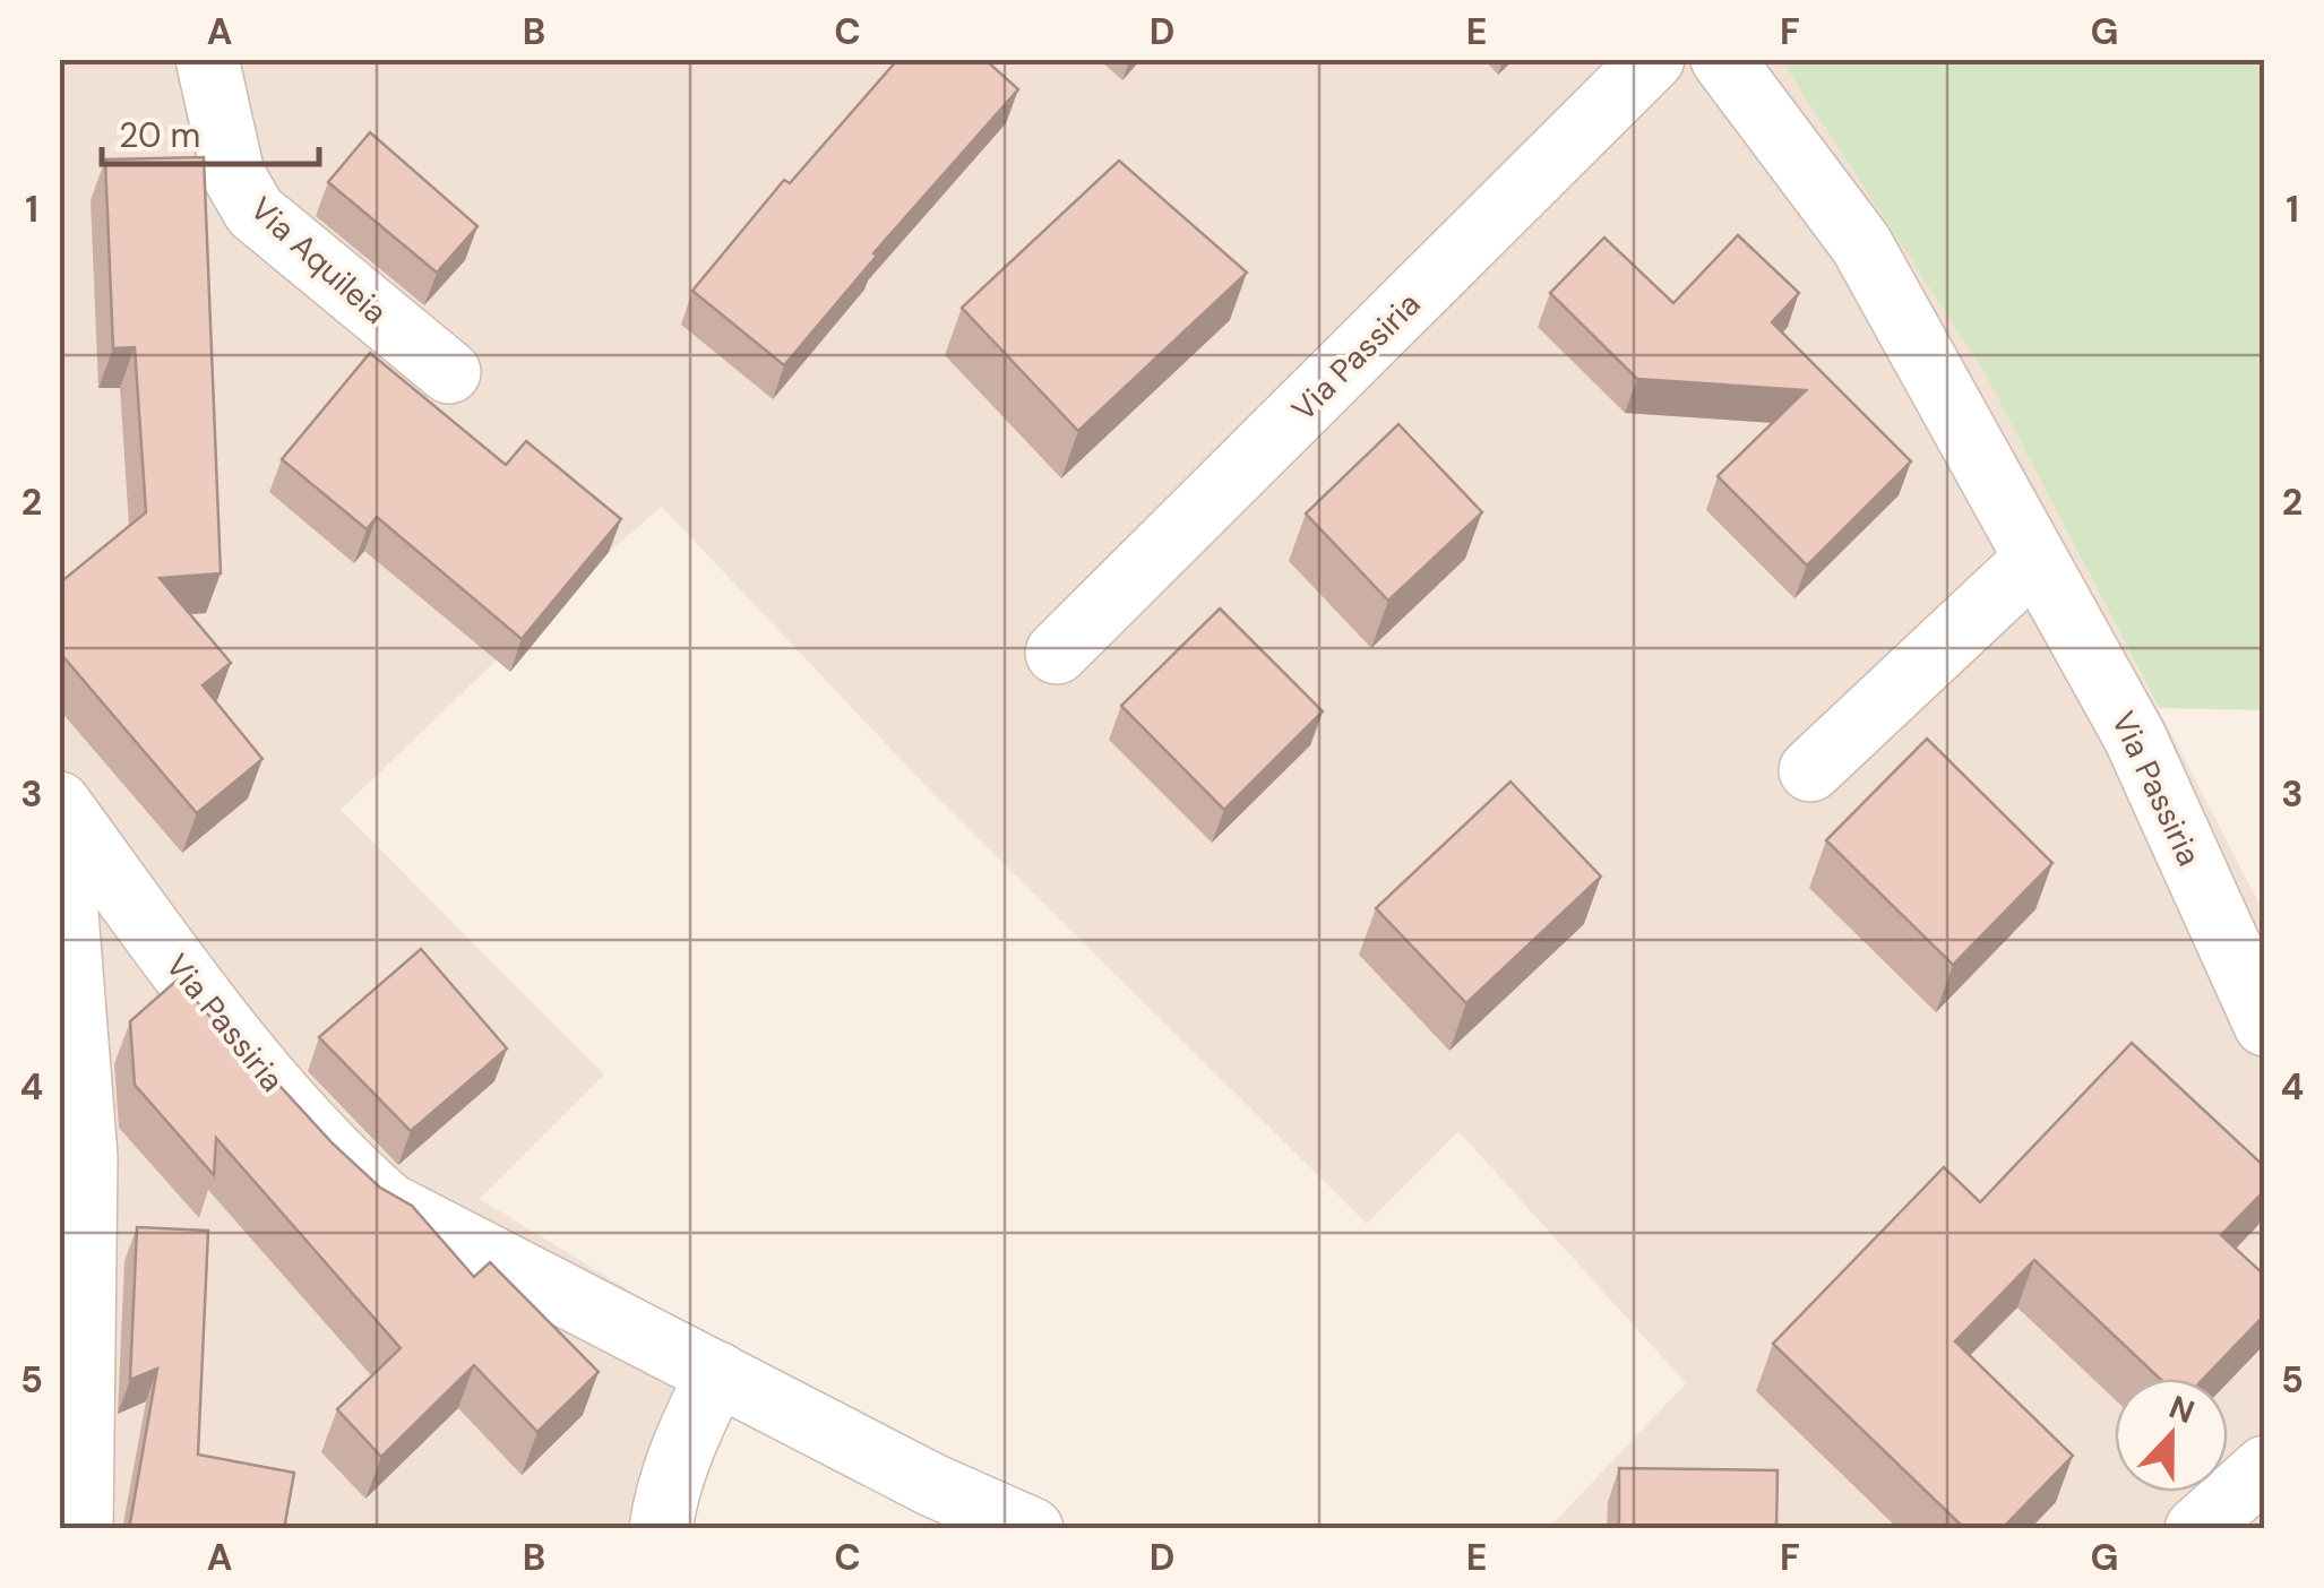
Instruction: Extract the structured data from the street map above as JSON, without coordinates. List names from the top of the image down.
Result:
{
  "streets": {
    "street": ["Via Aquileia", "Via Passiria"]
  },
  "scale_bar": "20 m",
  "north": "top",
  "grid": {
    "columns": [
      "A",
      "B",
      "C",
      "D",
      "E",
      "F",
      "G"
    ],
    "rows": [
      "1",
      "2",
      "3",
      "4",
      "5"
    ]
  }
}
